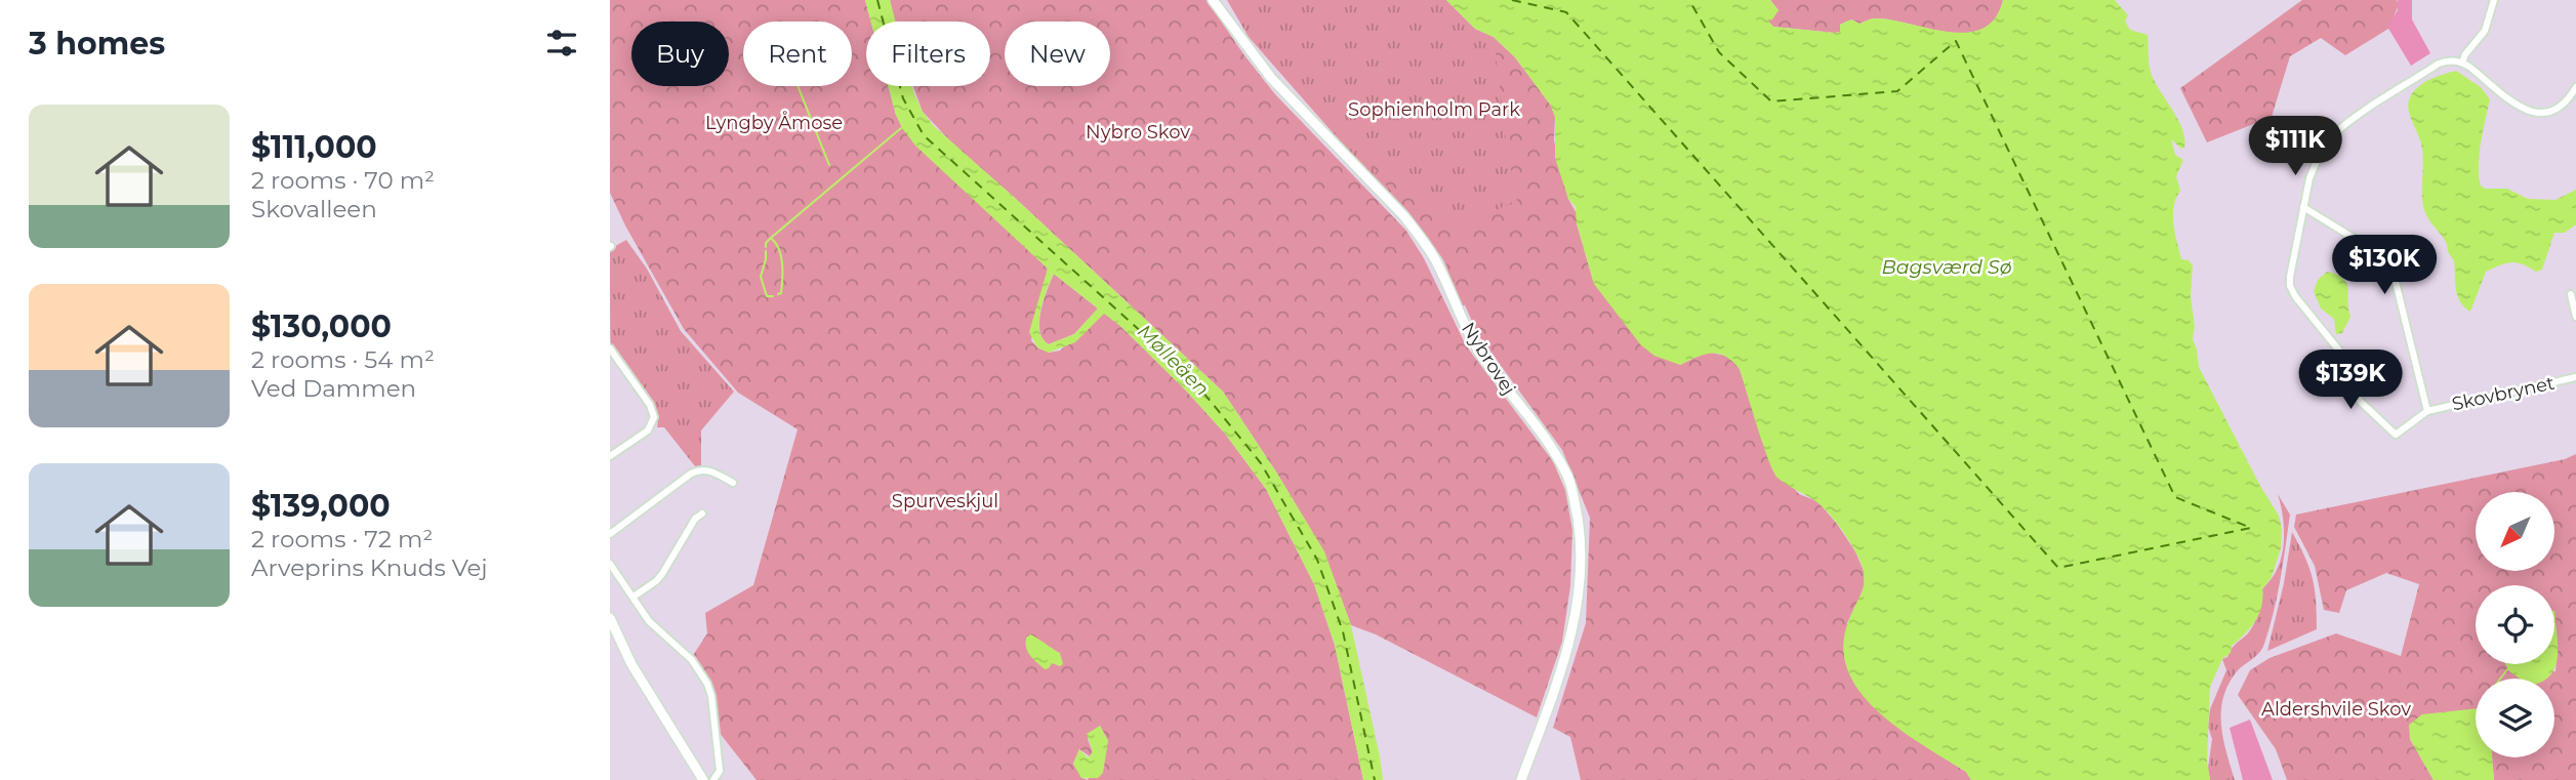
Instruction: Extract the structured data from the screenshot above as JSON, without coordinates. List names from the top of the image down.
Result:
{
  "streets": {
    "street": ["Nybrovej", "Skovbrynet"]
  },
  "water": ["Bagsværd Sø", "Mølleåen"],
  "parks": [
    "Sophienholm Park",
    "Lyngby Åmose",
    "Nybro Skov",
    "Spurveskjul",
    "Aldershvile Skov"
  ],
  "north": "bottom left",
  "page": {
    "heading": "3 homes",
    "chip": [
      "Buy",
      "Rent",
      "Filters",
      "New"
    ],
    "list": [
      {
        "name": "$111,000",
        "note": "2 rooms · 70 m² · Skovalleen"
      },
      {
        "name": "$130,000",
        "note": "2 rooms · 54 m² · Ved Dammen"
      },
      {
        "name": "$139,000",
        "note": "2 rooms · 72 m² · Arveprins Knuds Vej"
      }
    ],
    "price": ["$111K", "$130K", "$139K"]
  }
}
